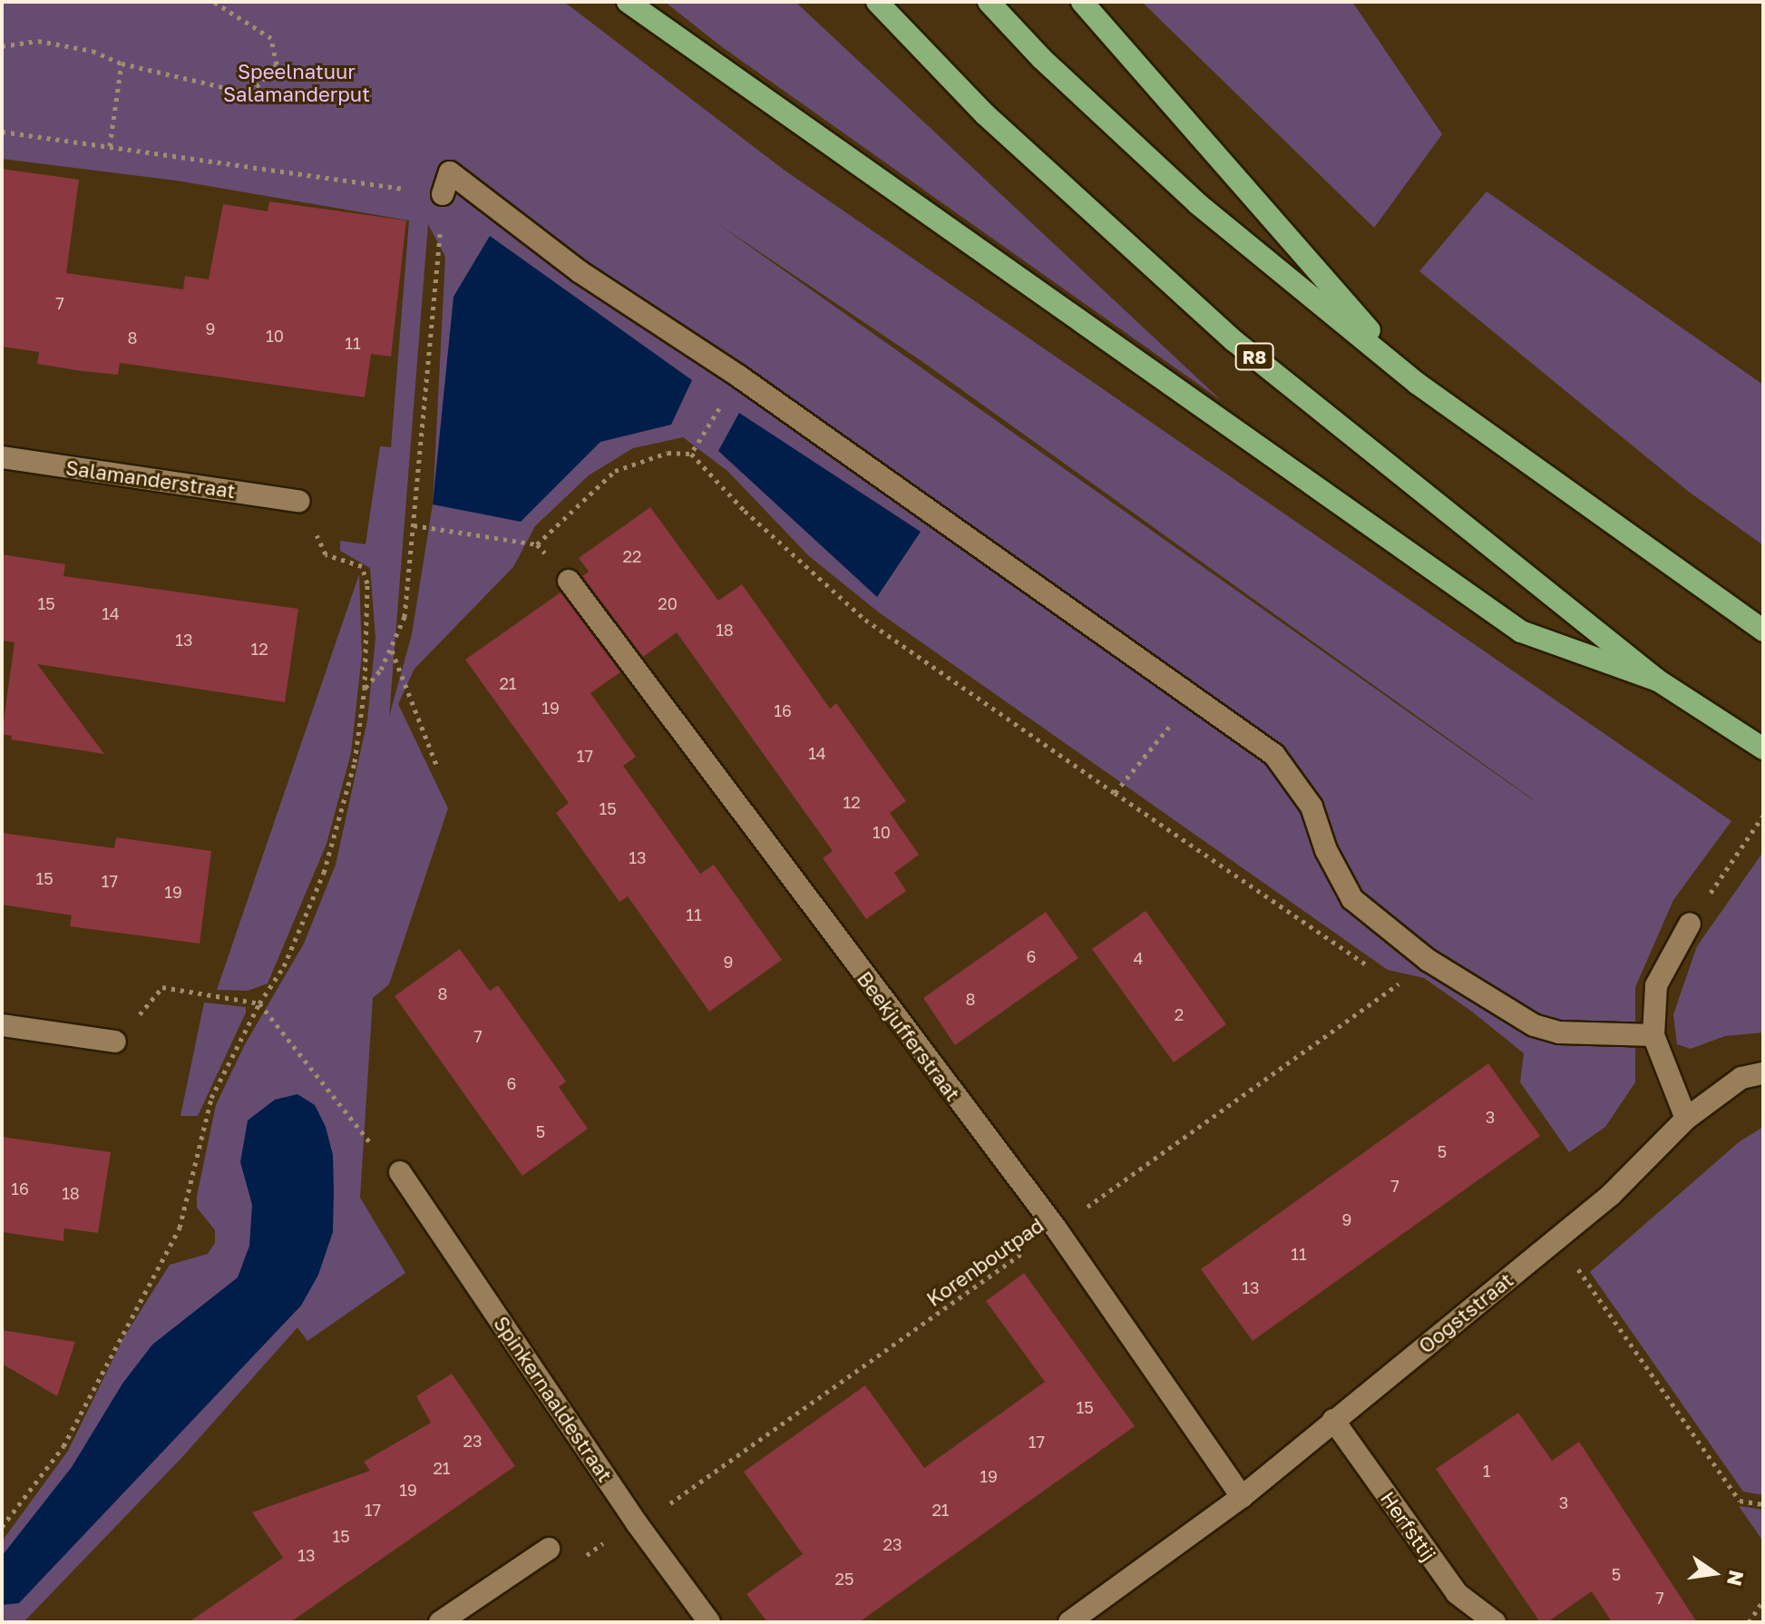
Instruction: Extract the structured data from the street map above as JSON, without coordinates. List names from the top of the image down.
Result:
{
  "streets": {
    "highway": ["R8"],
    "street": [
      "Salamanderstraat",
      "Beekjufferstraat",
      "Oogststraat",
      "Spinkernaaldestraat",
      "Herfsttij"
    ],
    "path": ["Korenboutpad"]
  },
  "crossings": [
    ["Beekjufferstraat", "Korenboutpad"],
    ["Beekjufferstraat", "Oogststraat"],
    ["Korenboutpad", "Spinkernaaldestraat"],
    ["Oogststraat", "Herfsttij"]
  ],
  "parks": ["Speelnatuur Salamanderput"],
  "house_numbers": [
    "7",
    "9",
    "10",
    "8",
    "11",
    "22",
    "15",
    "20",
    "14",
    "18",
    "13",
    "12",
    "21",
    "19",
    "16",
    "14",
    "17",
    "12",
    "15",
    "10",
    "13",
    "15",
    "17",
    "19",
    "11",
    "6",
    "4",
    "9",
    "8",
    "8",
    "2",
    "7",
    "6",
    "3",
    "5",
    "5",
    "7",
    "16",
    "18",
    "9",
    "11",
    "13",
    "15",
    "23",
    "17",
    "21",
    "1",
    "19",
    "19",
    "3",
    "17",
    "21",
    "15",
    "23",
    "13",
    "5",
    "25",
    "7"
  ],
  "north": "right"
}
